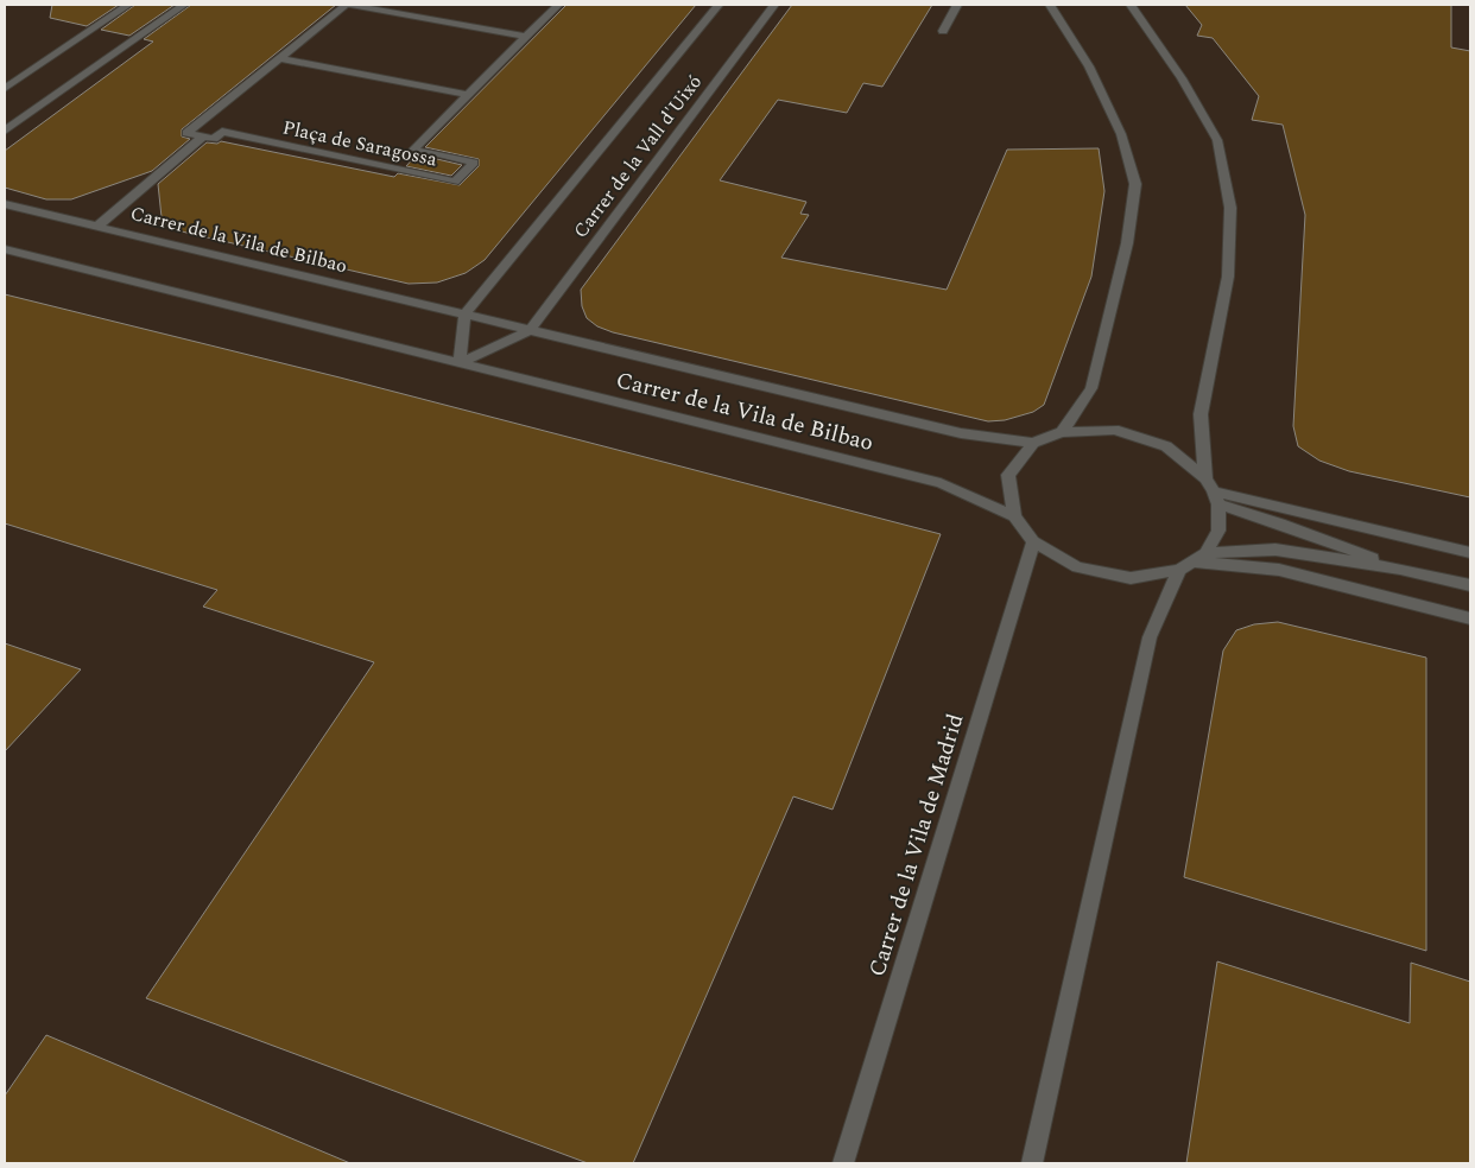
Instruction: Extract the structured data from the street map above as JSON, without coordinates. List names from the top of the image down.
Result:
{
  "streets": {
    "street": [
      "Plaça de Saragossa",
      "Carrer de la Vall d'Uixó",
      "Carrer de la Vila de Bilbao",
      "Carrer de la Vila de Madrid"
    ]
  },
  "crossings": [
    ["Carrer de la Vall d'Uixó", "Carrer de la Vila de Bilbao"],
    ["Carrer de la Vila de Bilbao", "Carrer de la Vila de Madrid"]
  ]
}
